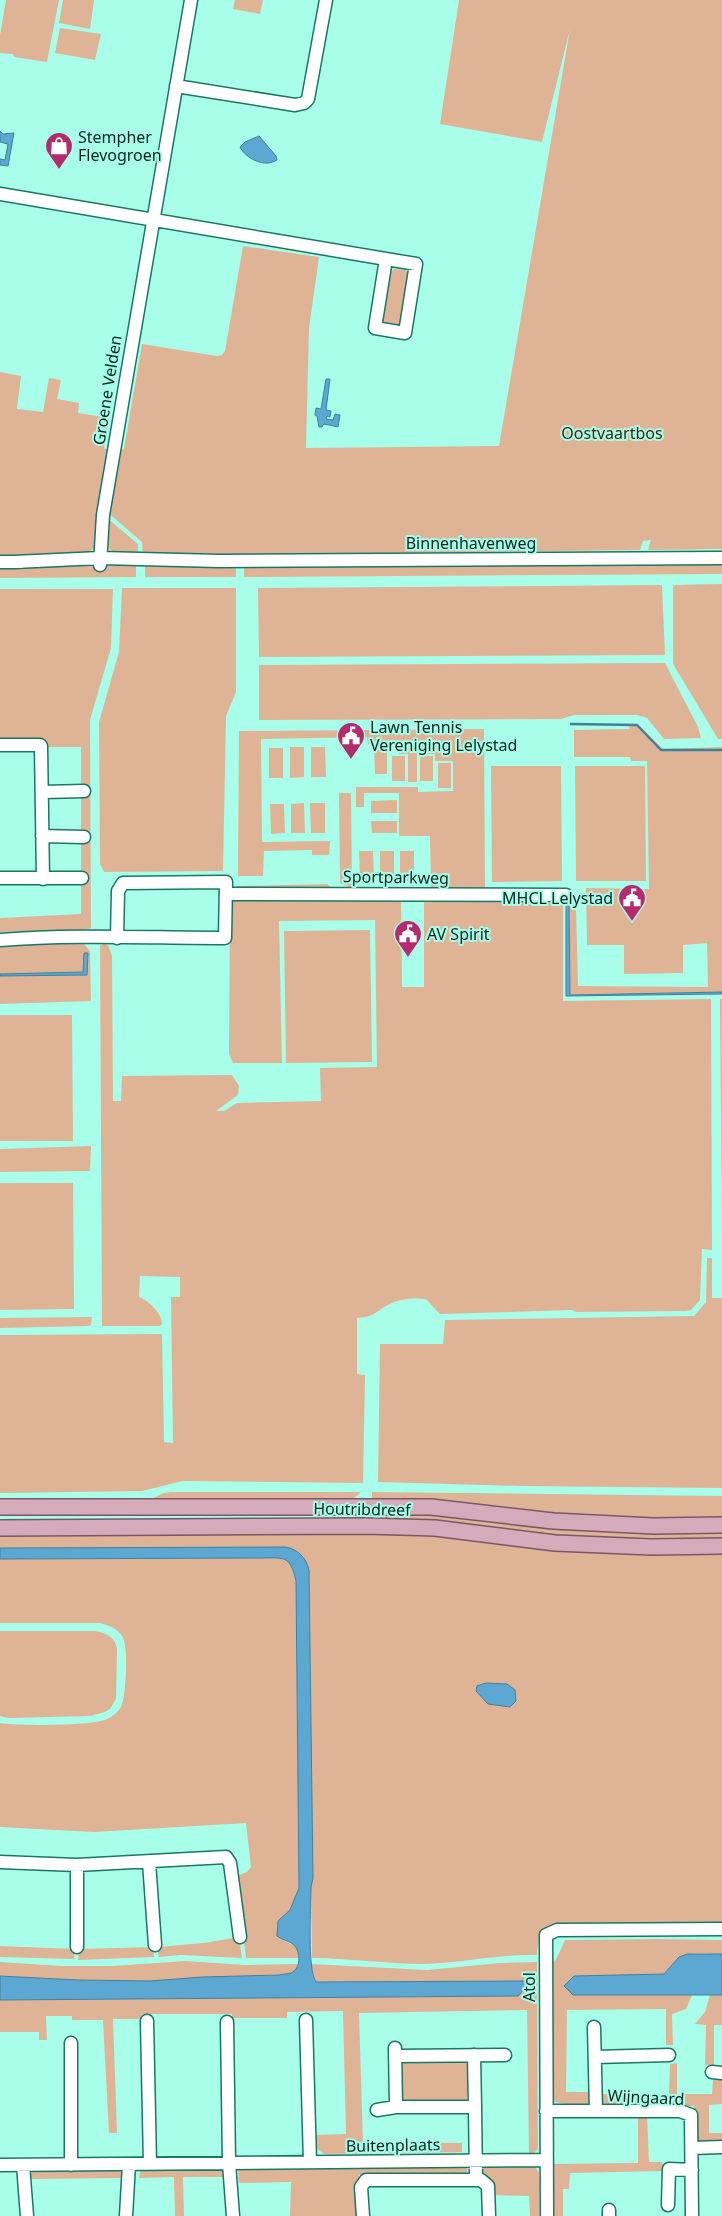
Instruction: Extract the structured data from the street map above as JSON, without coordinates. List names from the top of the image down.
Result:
{
  "streets": {
    "main road": ["Houtribdreef"],
    "street": [
      "Groene Velden",
      "Binnenhavenweg",
      "Sportparkweg",
      "Atol",
      "Wijngaard",
      "Buitenplaats"
    ]
  },
  "crossings": [
    ["Groene Velden", "Binnenhavenweg"],
    ["Atol", "Wijngaard"],
    ["Atol", "Buitenplaats"]
  ],
  "parks": ["Oostvaartbos"],
  "places": {
    "shop": ["Stempher Flevogroen"],
    "public building": ["Lawn Tennis Vereniging Lelystad", "MHCL Lelystad", "AV Spirit"]
  }
}
